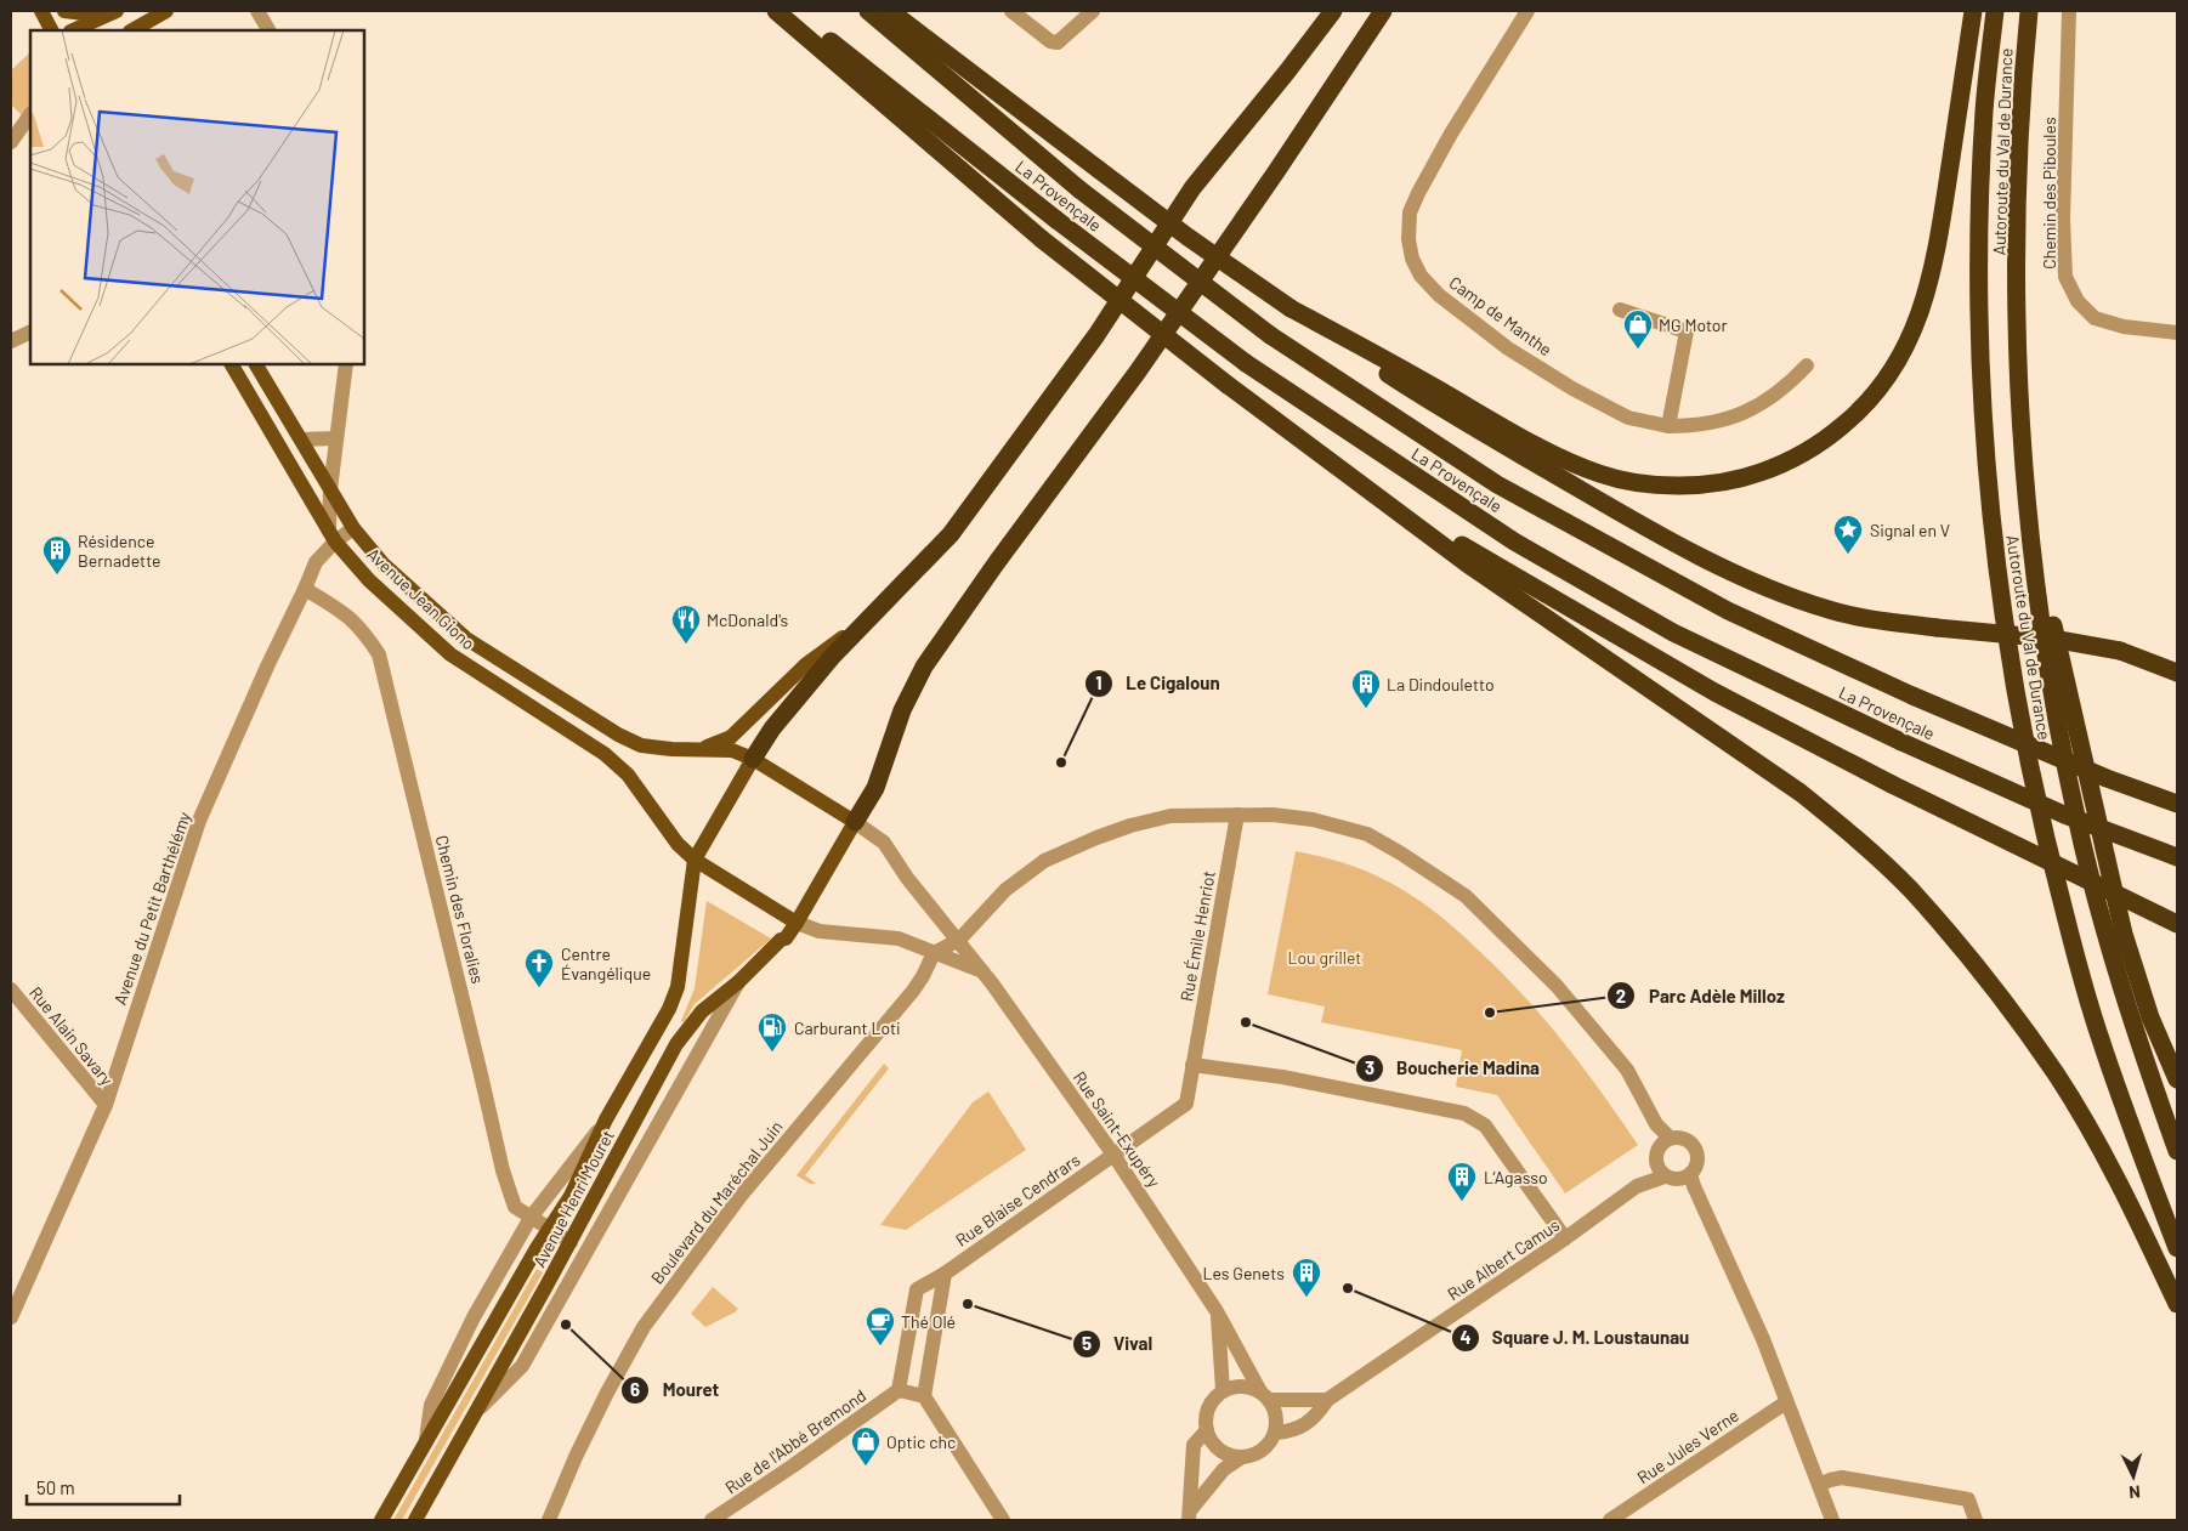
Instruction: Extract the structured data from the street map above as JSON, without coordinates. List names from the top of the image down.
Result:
{
  "streets": {
    "highway": ["Autoroute du Val de Durance", "La Provençale"],
    "main road": ["Avenue Jean Giono", "Avenue Henri Mouret"],
    "street": [
      "Chemin des Piboules",
      "Camp de Manthe",
      "Avenue du Petit Barthélémy",
      "Chemin des Floralies",
      "Rue Émile Henriot",
      "Rue Alain Savary",
      "Rue Saint-Exupéry",
      "Rue Blaise Cendrars",
      "Boulevard du Maréchal Juin",
      "Rue Albert Camus",
      "Rue de l'Abbé Bremond",
      "Rue Jules Verne"
    ]
  },
  "crossings": [
    ["Avenue Jean Giono", "Avenue du Petit Barthélémy"],
    ["Avenue Jean Giono", "Rue Saint-Exupéry"],
    ["Avenue Jean Giono", "Avenue Henri Mouret"],
    ["Avenue du Petit Barthélémy", "Chemin des Floralies"],
    ["Avenue du Petit Barthélémy", "Rue Alain Savary"],
    ["Chemin des Floralies", "Avenue Henri Mouret"],
    ["Rue Émile Henriot", "Rue Saint-Exupéry"],
    ["Rue Émile Henriot", "Rue Blaise Cendrars"],
    ["Rue Saint-Exupéry", "Avenue Henri Mouret"],
    ["Rue Saint-Exupéry", "Rue Blaise Cendrars"],
    ["Rue Saint-Exupéry", "Rue Albert Camus"],
    ["Rue Blaise Cendrars", "Rue de l'Abbé Bremond"]
  ],
  "parks": ["Lou grillet"],
  "places": {
    "shop": ["MG Motor", "Optic chc"],
    "place": ["Signal en V"],
    "building": [
      "Résidence Bernadette",
      "La Dindouletto",
      "L’Agasso",
      "Les Genets"
    ],
    "restaurant": ["McDonald's"],
    "other": [
      "Le Cigaloun",
      "Parc Adèle Milloz",
      "Boucherie Madina",
      "Square J. M. Loustaunau",
      "Vival",
      "Mouret"
    ],
    "church": ["Centre Évangélique"],
    "fuel station": ["Carburant Loti"],
    "cafe": ["Thé Olé"]
  },
  "scale_bar": "50 m",
  "north": "bottom"
}
